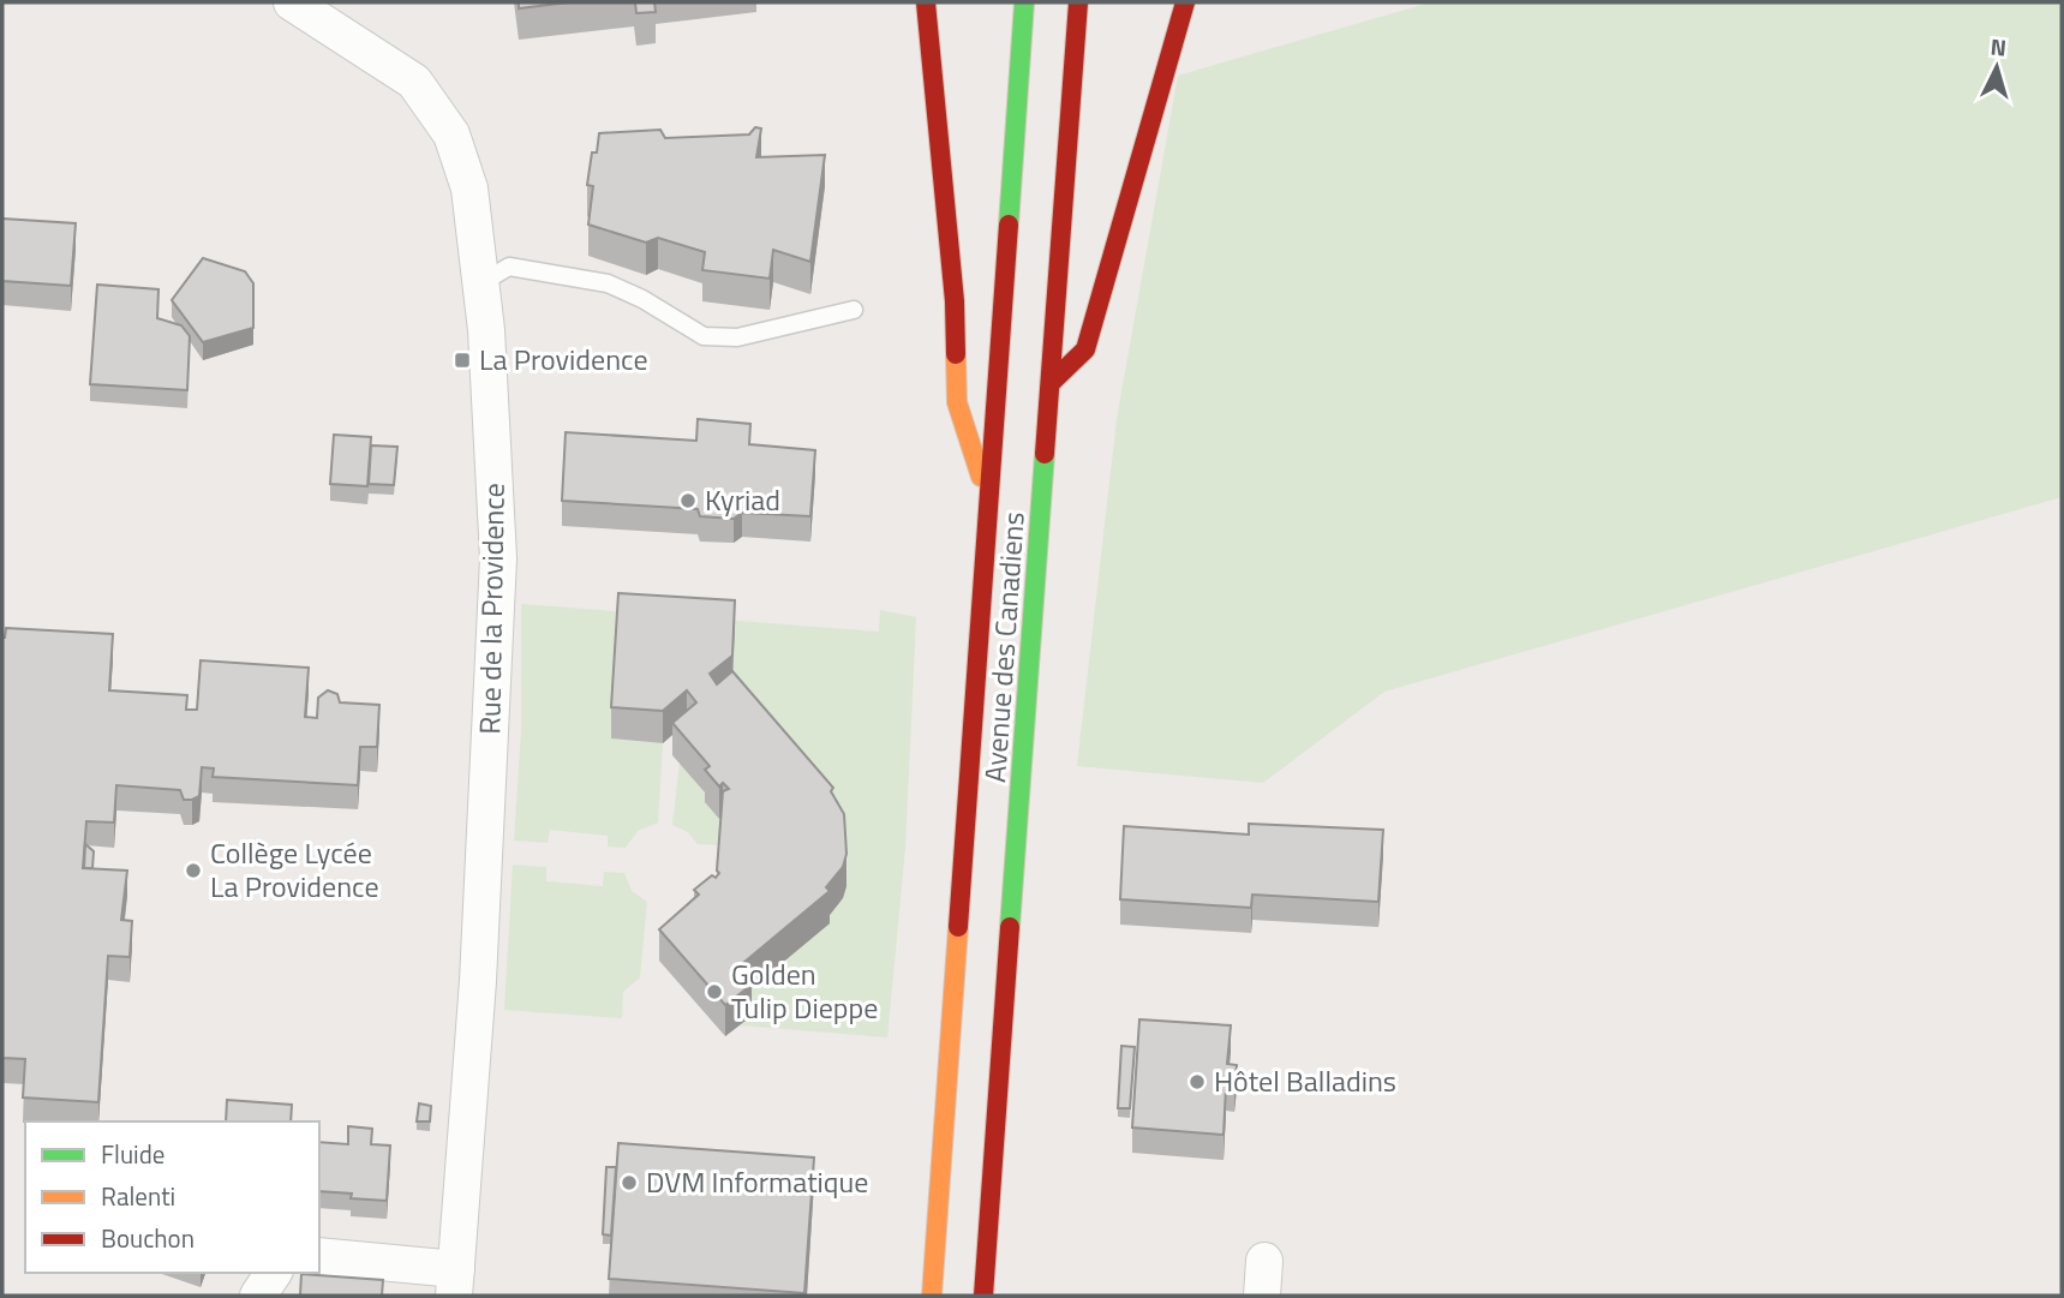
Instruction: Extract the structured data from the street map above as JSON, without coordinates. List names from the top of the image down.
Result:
{
  "streets": {
    "main road": ["Avenue des Canadiens"],
    "street": ["Rue de la Providence"]
  },
  "places": {
    "transit": ["La Providence"],
    "other": [
      "Kyriad",
      "Collège Lycée La Providence",
      "Golden Tulip Dieppe",
      "Hôtel Balladins",
      "DVM Informatique"
    ]
  },
  "legend": ["Fluide", "Ralenti", "Bouchon"],
  "north": "top"
}
